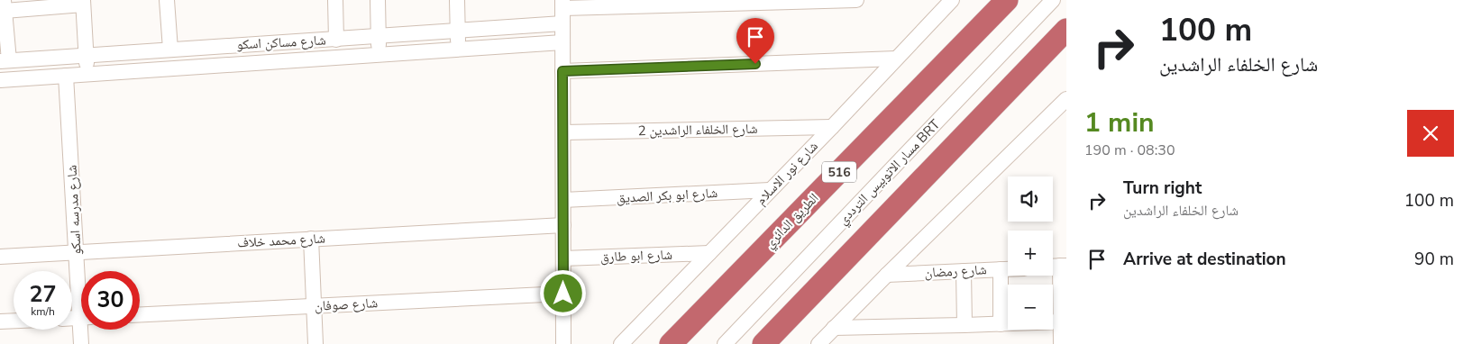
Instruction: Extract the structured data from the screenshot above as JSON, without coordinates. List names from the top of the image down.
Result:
{
  "streets": {
    "highway": ["516", "الطريق الدائري"],
    "street": [
      "شارع مساكن اسكو",
      "شارع الخلفاء الراشدين 2",
      "مسار الاتوبيس الترددي BRT",
      "شارع نور الاسلام",
      "شارع ابو بكر الصديق",
      "شارع مدرسه اسكو",
      "شارع محمد خلاف",
      "شارع ابو طارق",
      "شارع رمضان",
      "شارع صوفان"
    ]
  },
  "crossings": [
    ["شارع مساكن اسكو", "شارع مدرسه اسكو"],
    ["شارع الخلفاء الراشدين 2", "شارع نور الاسلام"],
    ["شارع نور الاسلام", "شارع ابو بكر الصديق"],
    ["شارع نور الاسلام", "شارع ابو طارق"],
    ["شارع مدرسه اسكو", "شارع محمد خلاف"]
  ],
  "page": {
    "turn": ["100 m", "شارع الخلفاء الراشدين"],
    "heading": ["1 min", "190 m · 08:30"],
    "list": [
      {
        "name": "Turn right",
        "note": "شارع الخلفاء الراشدين",
        "value": "100 m"
      },
      {
        "name": "Arrive at destination",
        "value": "90 m"
      }
    ],
    "map_buttons": ["+", "−"],
    "speed": "27 km/h",
    "limit": "30"
  }
}
